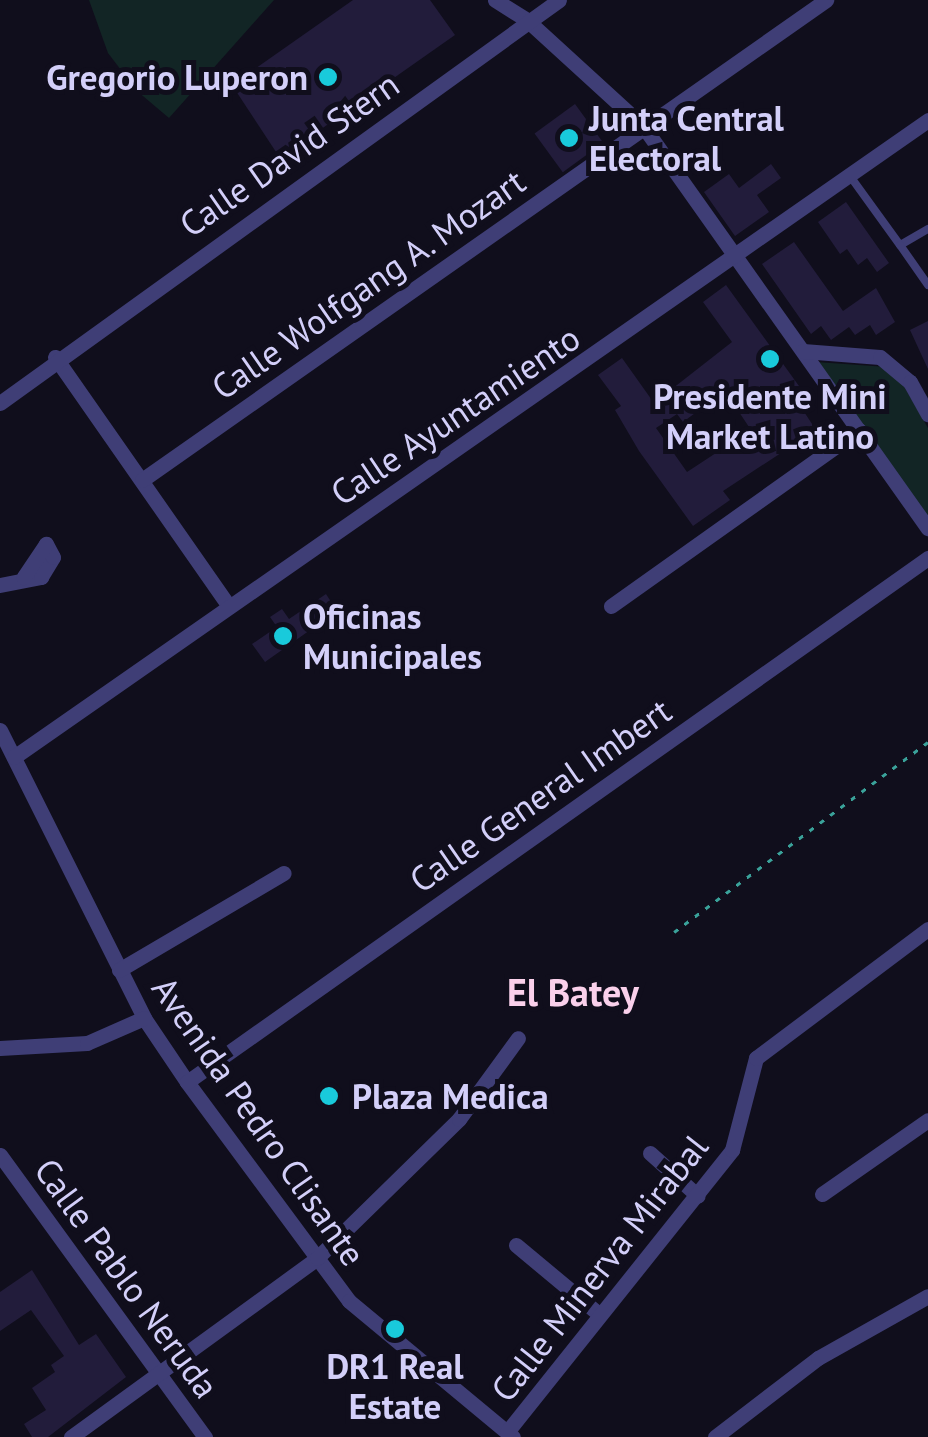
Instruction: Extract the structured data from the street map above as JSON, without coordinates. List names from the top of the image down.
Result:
{
  "streets": {
    "street": [
      "Calle David Stern",
      "Calle Wolfgang A. Mozart",
      "Calle Ayuntamiento",
      "Calle General Imbert",
      "Avenida Pedro Clisante",
      "Calle Minerva Mirabal",
      "Calle Pablo Neruda"
    ]
  },
  "crossings": [
    ["Calle Ayuntamiento", "Avenida Pedro Clisante"],
    ["Calle General Imbert", "Avenida Pedro Clisante"],
    ["Avenida Pedro Clisante", "Calle Minerva Mirabal"]
  ],
  "districts": ["El Batey"],
  "places": [
    "Gregorio Luperon",
    "Junta Central Electoral",
    "Presidente Mini Market Latino",
    "Oficinas Municipales",
    "Plaza Medica",
    "DR1 Real Estate"
  ]
}
